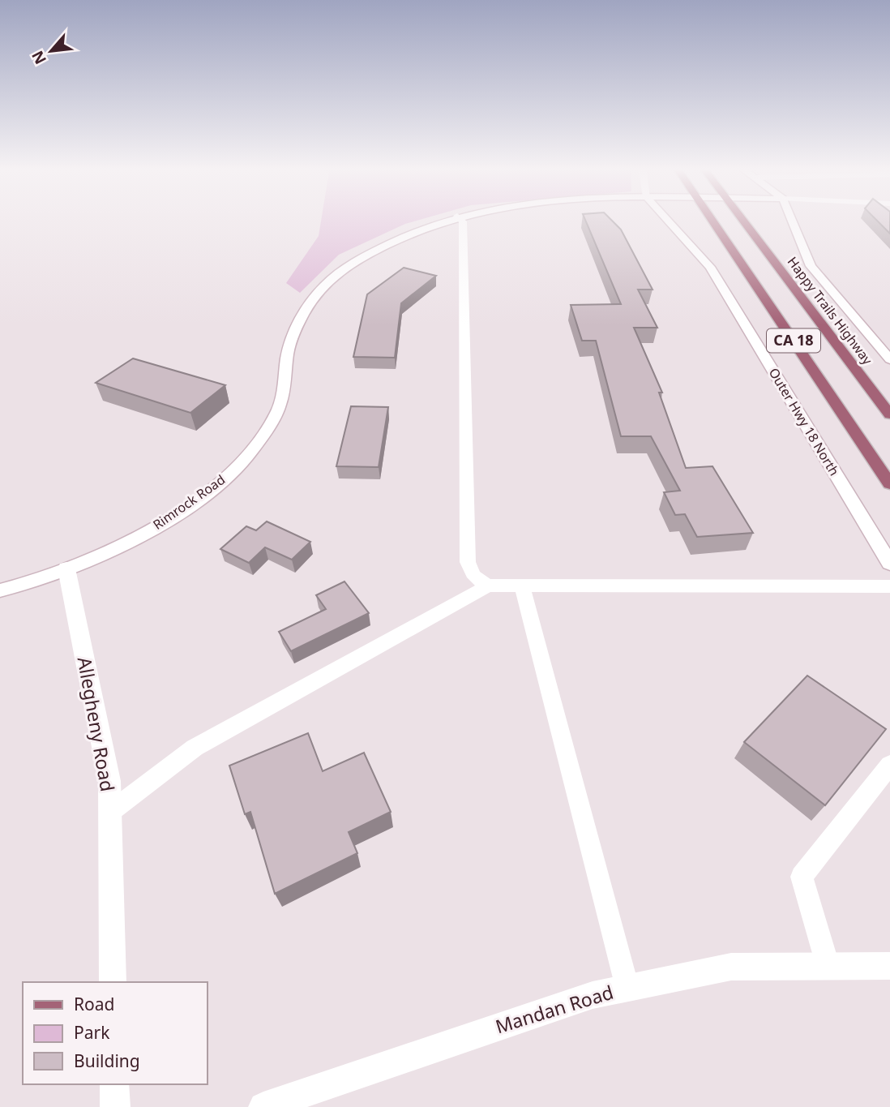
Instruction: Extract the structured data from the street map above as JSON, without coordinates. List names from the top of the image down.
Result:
{
  "streets": {
    "main road": ["Happy Trails Highway", "CA 18"],
    "street": [
      "Outer Hwy 18 North",
      "Rimrock Road",
      "Allegheny Road",
      "Mandan Road"
    ]
  },
  "crossings": [
    ["Rimrock Road", "Allegheny Road"]
  ],
  "legend": ["Road", "Park", "Building"],
  "north": "bottom left"
}
